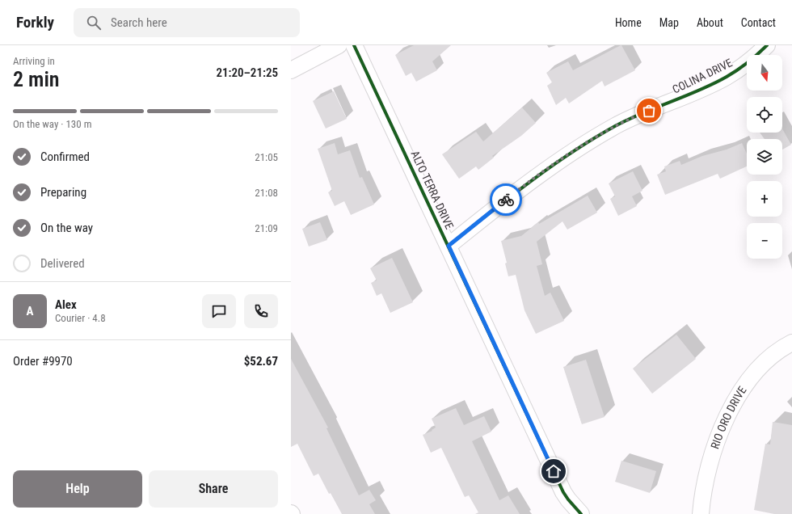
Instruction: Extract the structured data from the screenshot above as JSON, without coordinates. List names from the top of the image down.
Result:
{
  "streets": {
    "street": ["COLINA DRIVE", "ALTO TERRA DRIVE", "RIO ORO DRIVE"]
  },
  "crossings": [
    ["COLINA DRIVE", "ALTO TERRA DRIVE"]
  ],
  "north": "bottom",
  "page": {
    "header": "Forkly",
    "search": "Search here",
    "nav": [
      "Home",
      "Map",
      "About",
      "Contact"
    ],
    "heading": ["2 min", "Arriving in", "21:20–21:25"],
    "panel": [
      "Alex",
      "Courier · 4.8",
      "Order #9970",
      "$52.67"
    ],
    "map_buttons": ["+", "−"],
    "bar": "On the way · 130 m",
    "list": [
      ["Confirmed", "21:05"],
      ["Preparing", "21:08"],
      ["On the way", "21:09"],
      "Delivered"
    ],
    "round": "A",
    "buttons": ["Help", "Share"]
  }
}
